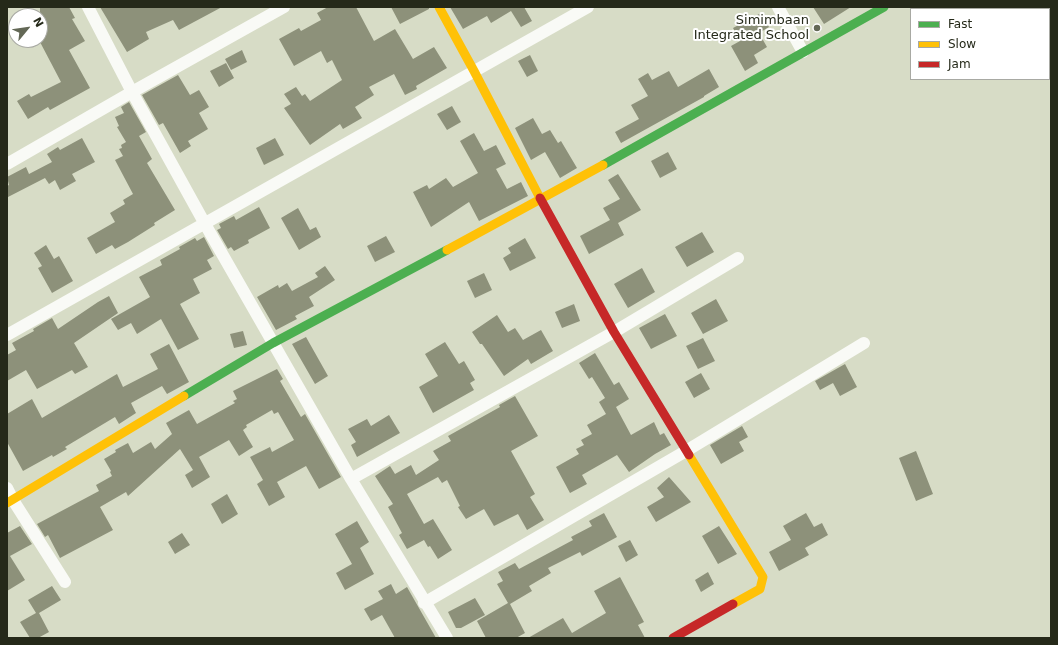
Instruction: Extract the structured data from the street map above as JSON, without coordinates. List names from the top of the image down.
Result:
{
  "places": ["Simimbaan Integrated School"],
  "legend": ["Fast", "Slow", "Jam"],
  "north": "top right"
}
